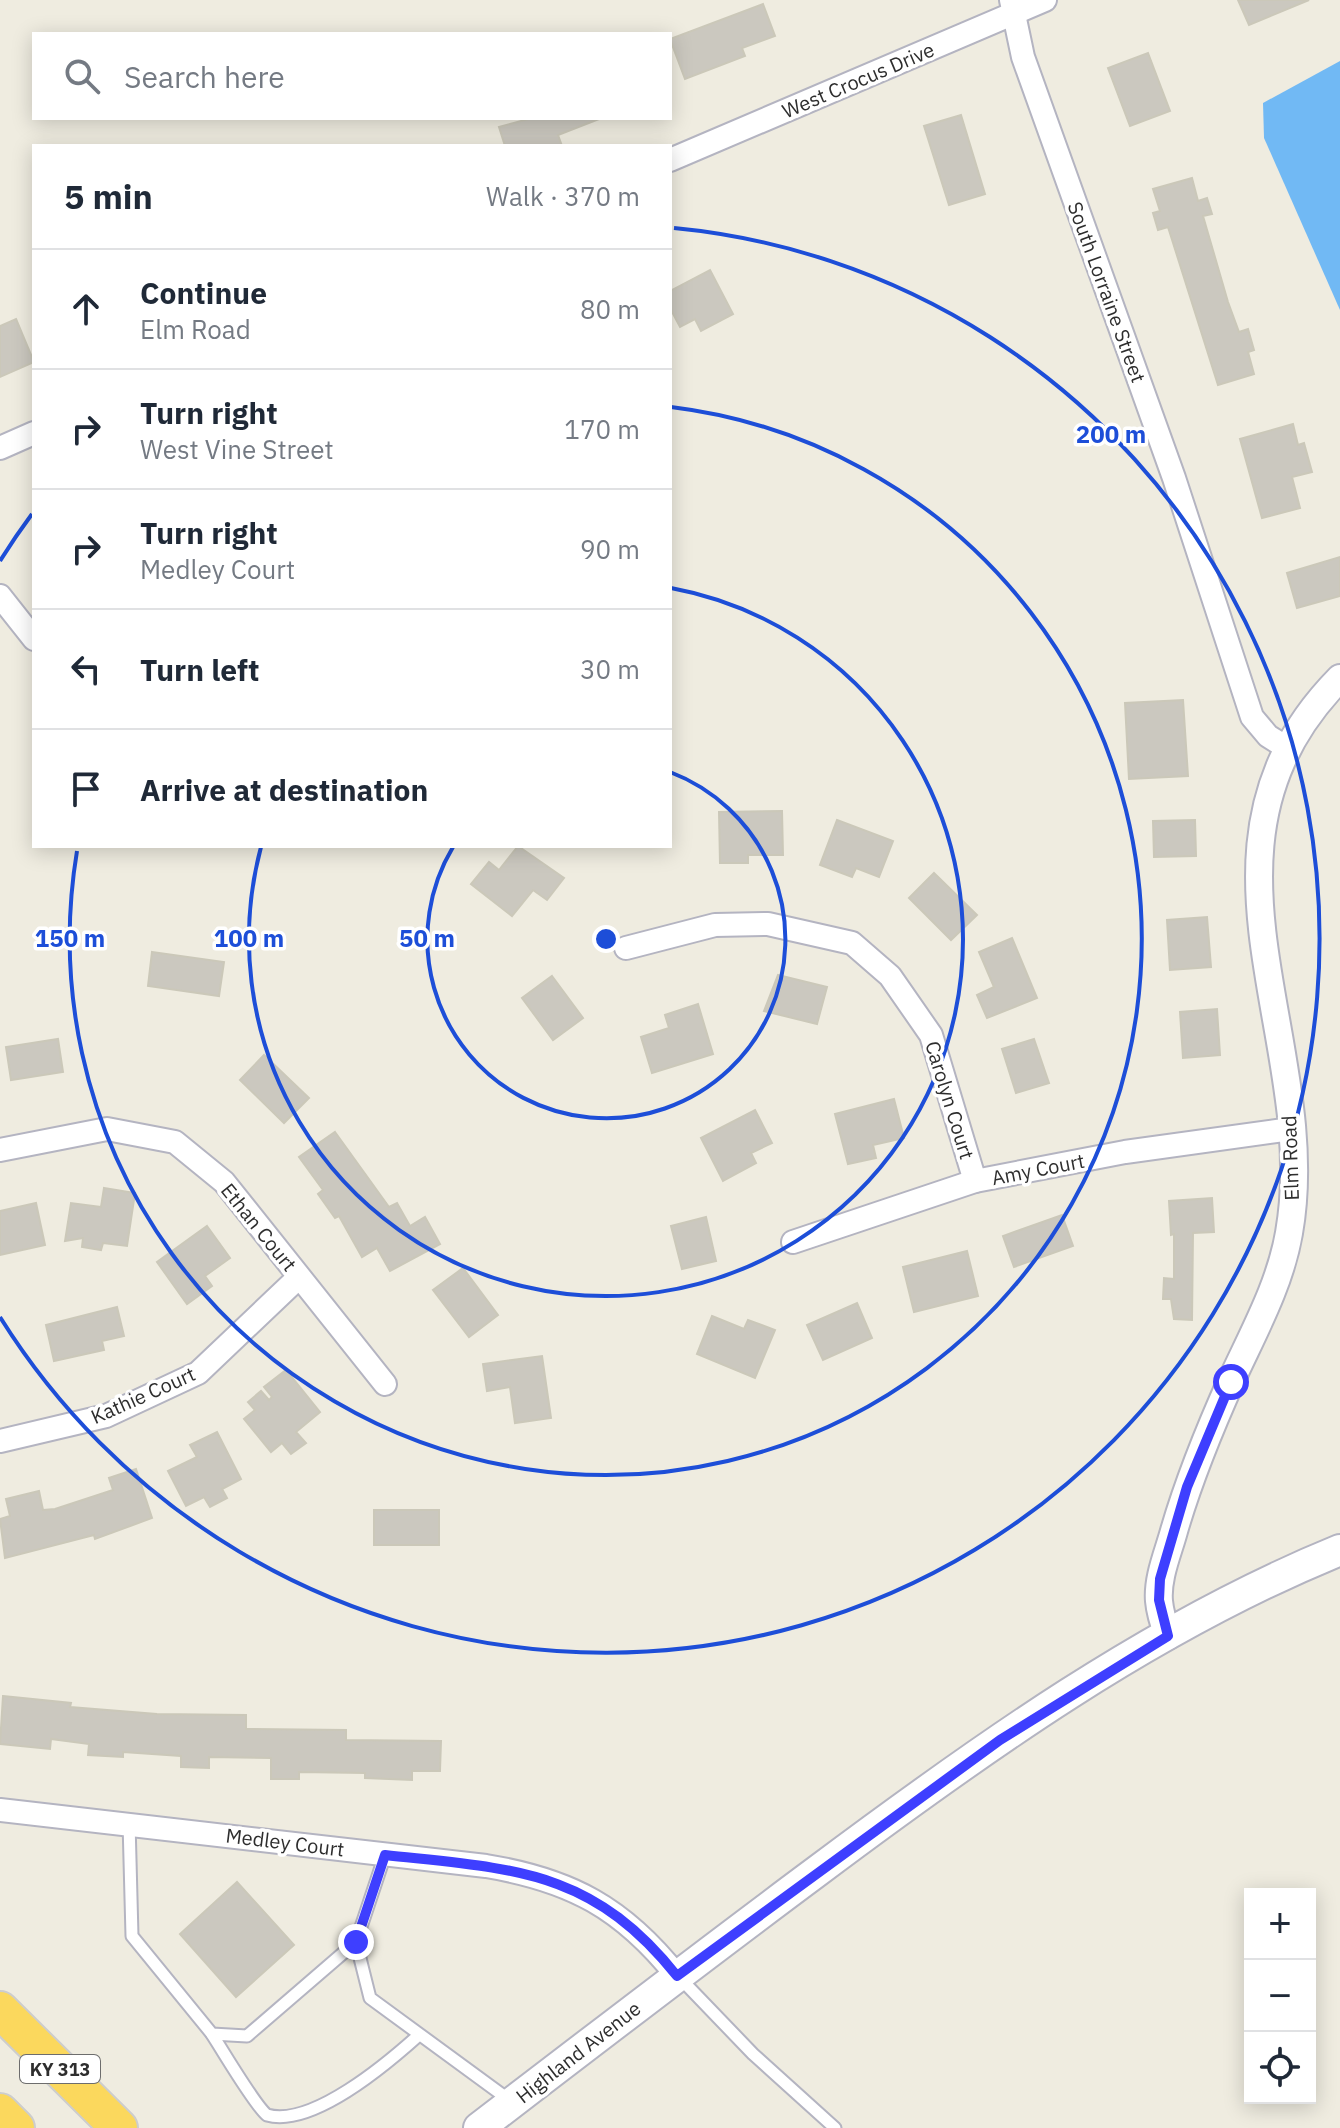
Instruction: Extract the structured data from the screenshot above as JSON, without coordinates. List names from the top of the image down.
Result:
{
  "streets": {
    "highway": ["KY 313"],
    "main road": ["Highland Avenue"],
    "street": [
      "West Crocus Drive",
      "South Lorraine Street",
      "Carolyn Court",
      "Elm Road",
      "Amy Court",
      "Ethan Court",
      "Kathie Court",
      "Medley Court"
    ]
  },
  "crossings": [
    ["West Crocus Drive", "South Lorraine Street"],
    ["South Lorraine Street", "Elm Road"],
    ["Carolyn Court", "Amy Court"],
    ["Elm Road", "Amy Court"],
    ["Elm Road", "Highland Avenue"],
    ["Ethan Court", "Kathie Court"],
    ["Medley Court", "Highland Avenue"]
  ],
  "page": {
    "search": "Search here",
    "heading": ["5 min", "Walk · 370 m"],
    "list": [
      ["Continue", "Elm Road", "80 m"],
      ["Turn right", "West Vine Street", "170 m"],
      ["Turn right", "Medley Court", "90 m"],
      ["Turn left", "30 m"],
      "Arrive at destination"
    ],
    "map_buttons": ["+", "−"]
  },
  "rings": [
    "200 m",
    "100 m",
    "50 m",
    "150 m"
  ]
}
